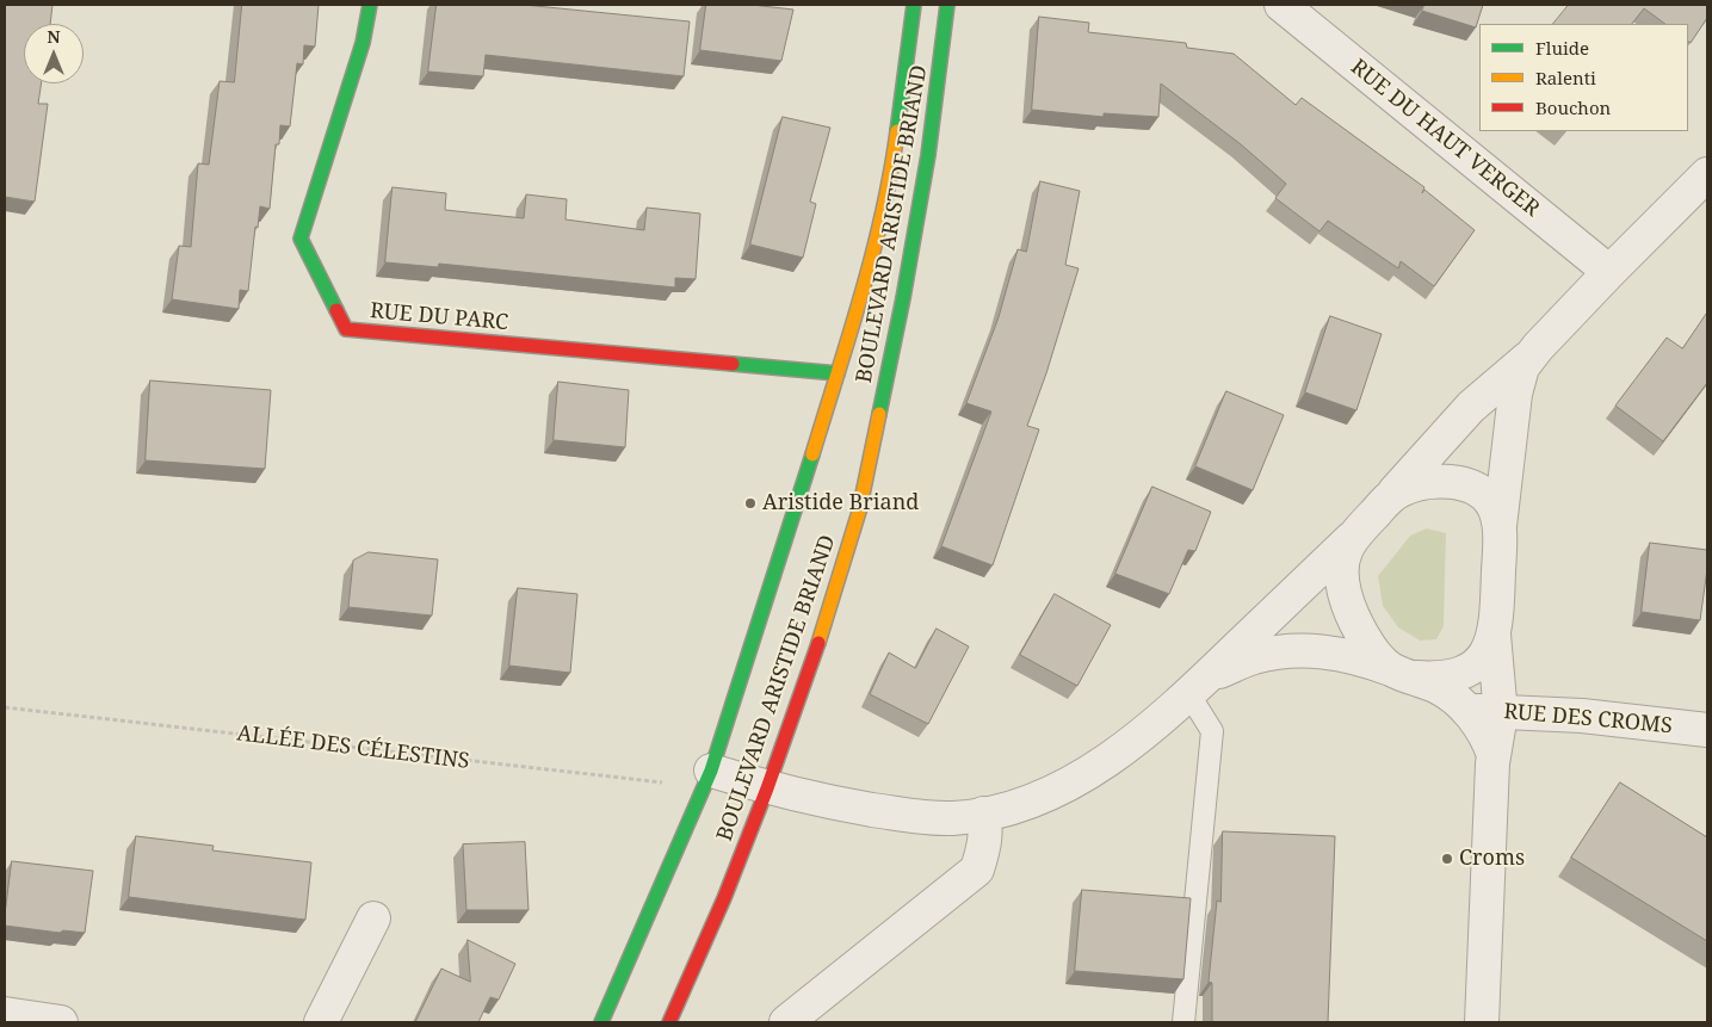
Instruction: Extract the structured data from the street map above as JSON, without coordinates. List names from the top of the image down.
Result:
{
  "streets": {
    "main road": ["BOULEVARD ARISTIDE BRIAND", "RUE DU PARC"],
    "street": ["RUE DU HAUT VERGER", "RUE DES CROMS"],
    "path": ["ALLÉE DES CÉLESTINS"]
  },
  "crossings": [
    ["BOULEVARD ARISTIDE BRIAND", "RUE DU PARC"],
    ["BOULEVARD ARISTIDE BRIAND", "ALLÉE DES CÉLESTINS"]
  ],
  "places": ["Aristide Briand", "Croms"],
  "legend": ["Fluide", "Ralenti", "Bouchon"],
  "north": "top"
}
